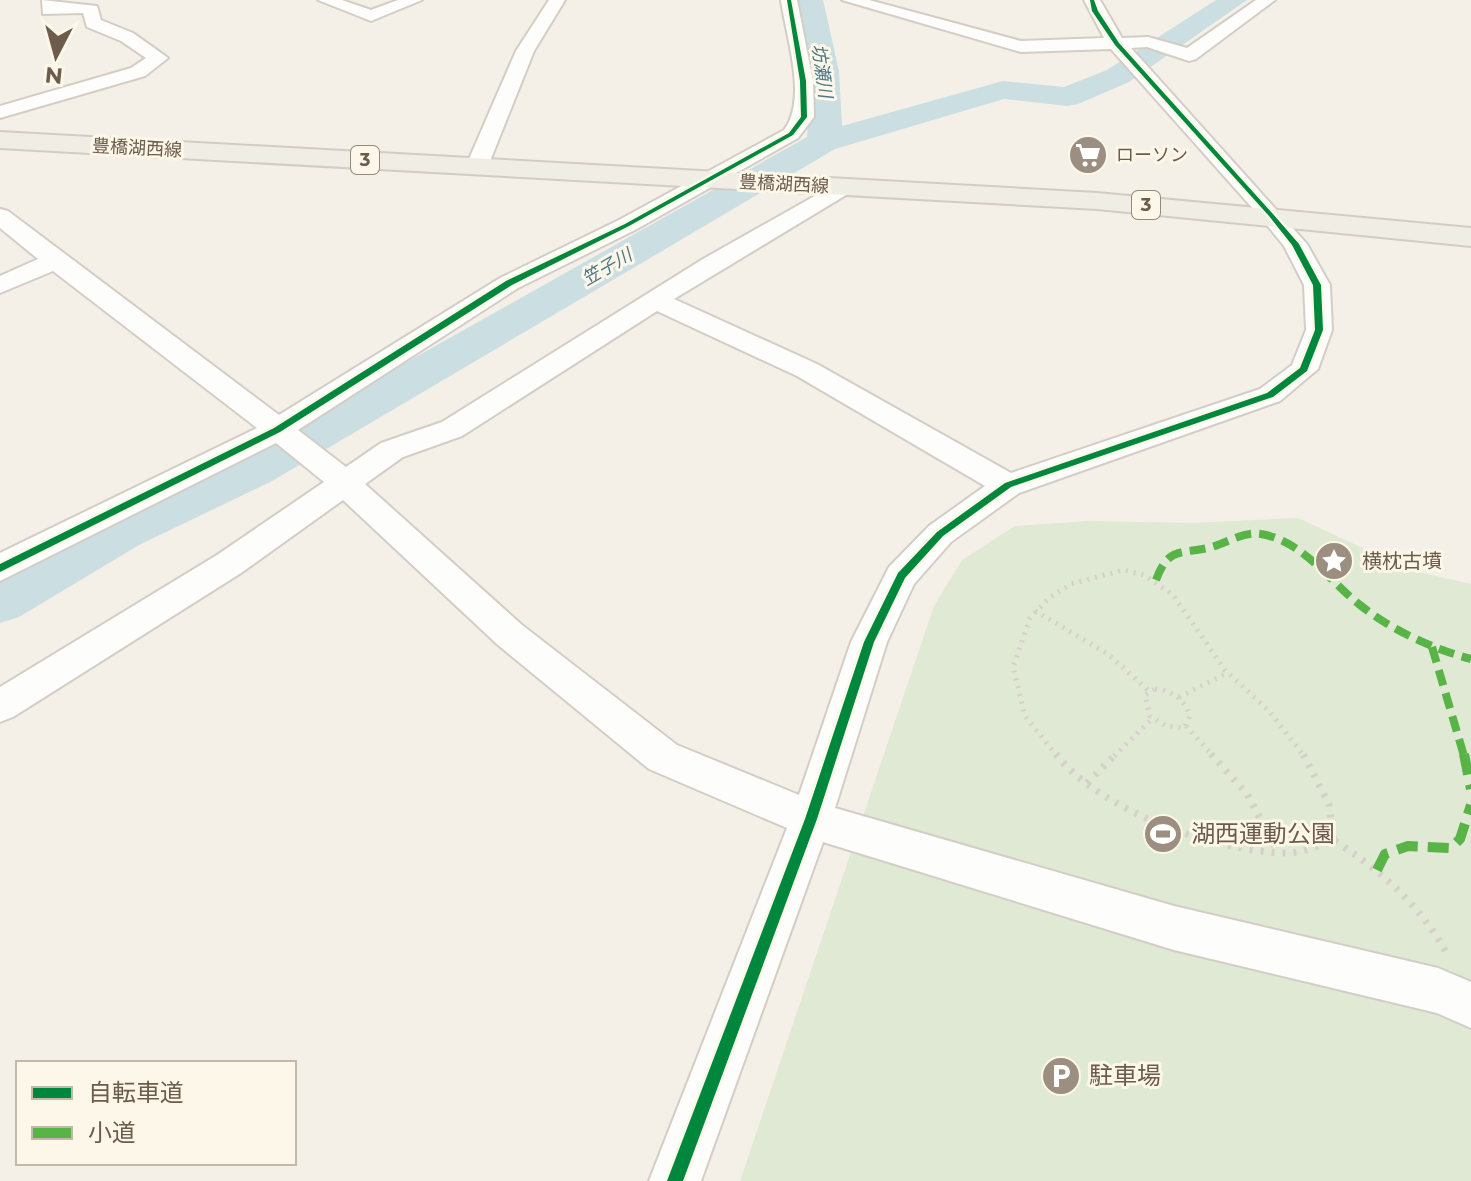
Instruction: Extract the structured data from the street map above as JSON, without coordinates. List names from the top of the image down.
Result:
{
  "streets": {
    "main road": ["豊橋湖西線", "3"]
  },
  "water": ["坊瀬川", "笠子川"],
  "places": {
    "supermarket": ["ローソン"],
    "place": ["横枕古墳"],
    "sports": ["湖西運動公園"],
    "parking": ["駐車場"]
  },
  "legend": ["自転車道", "小道"],
  "north": "bottom"
}
